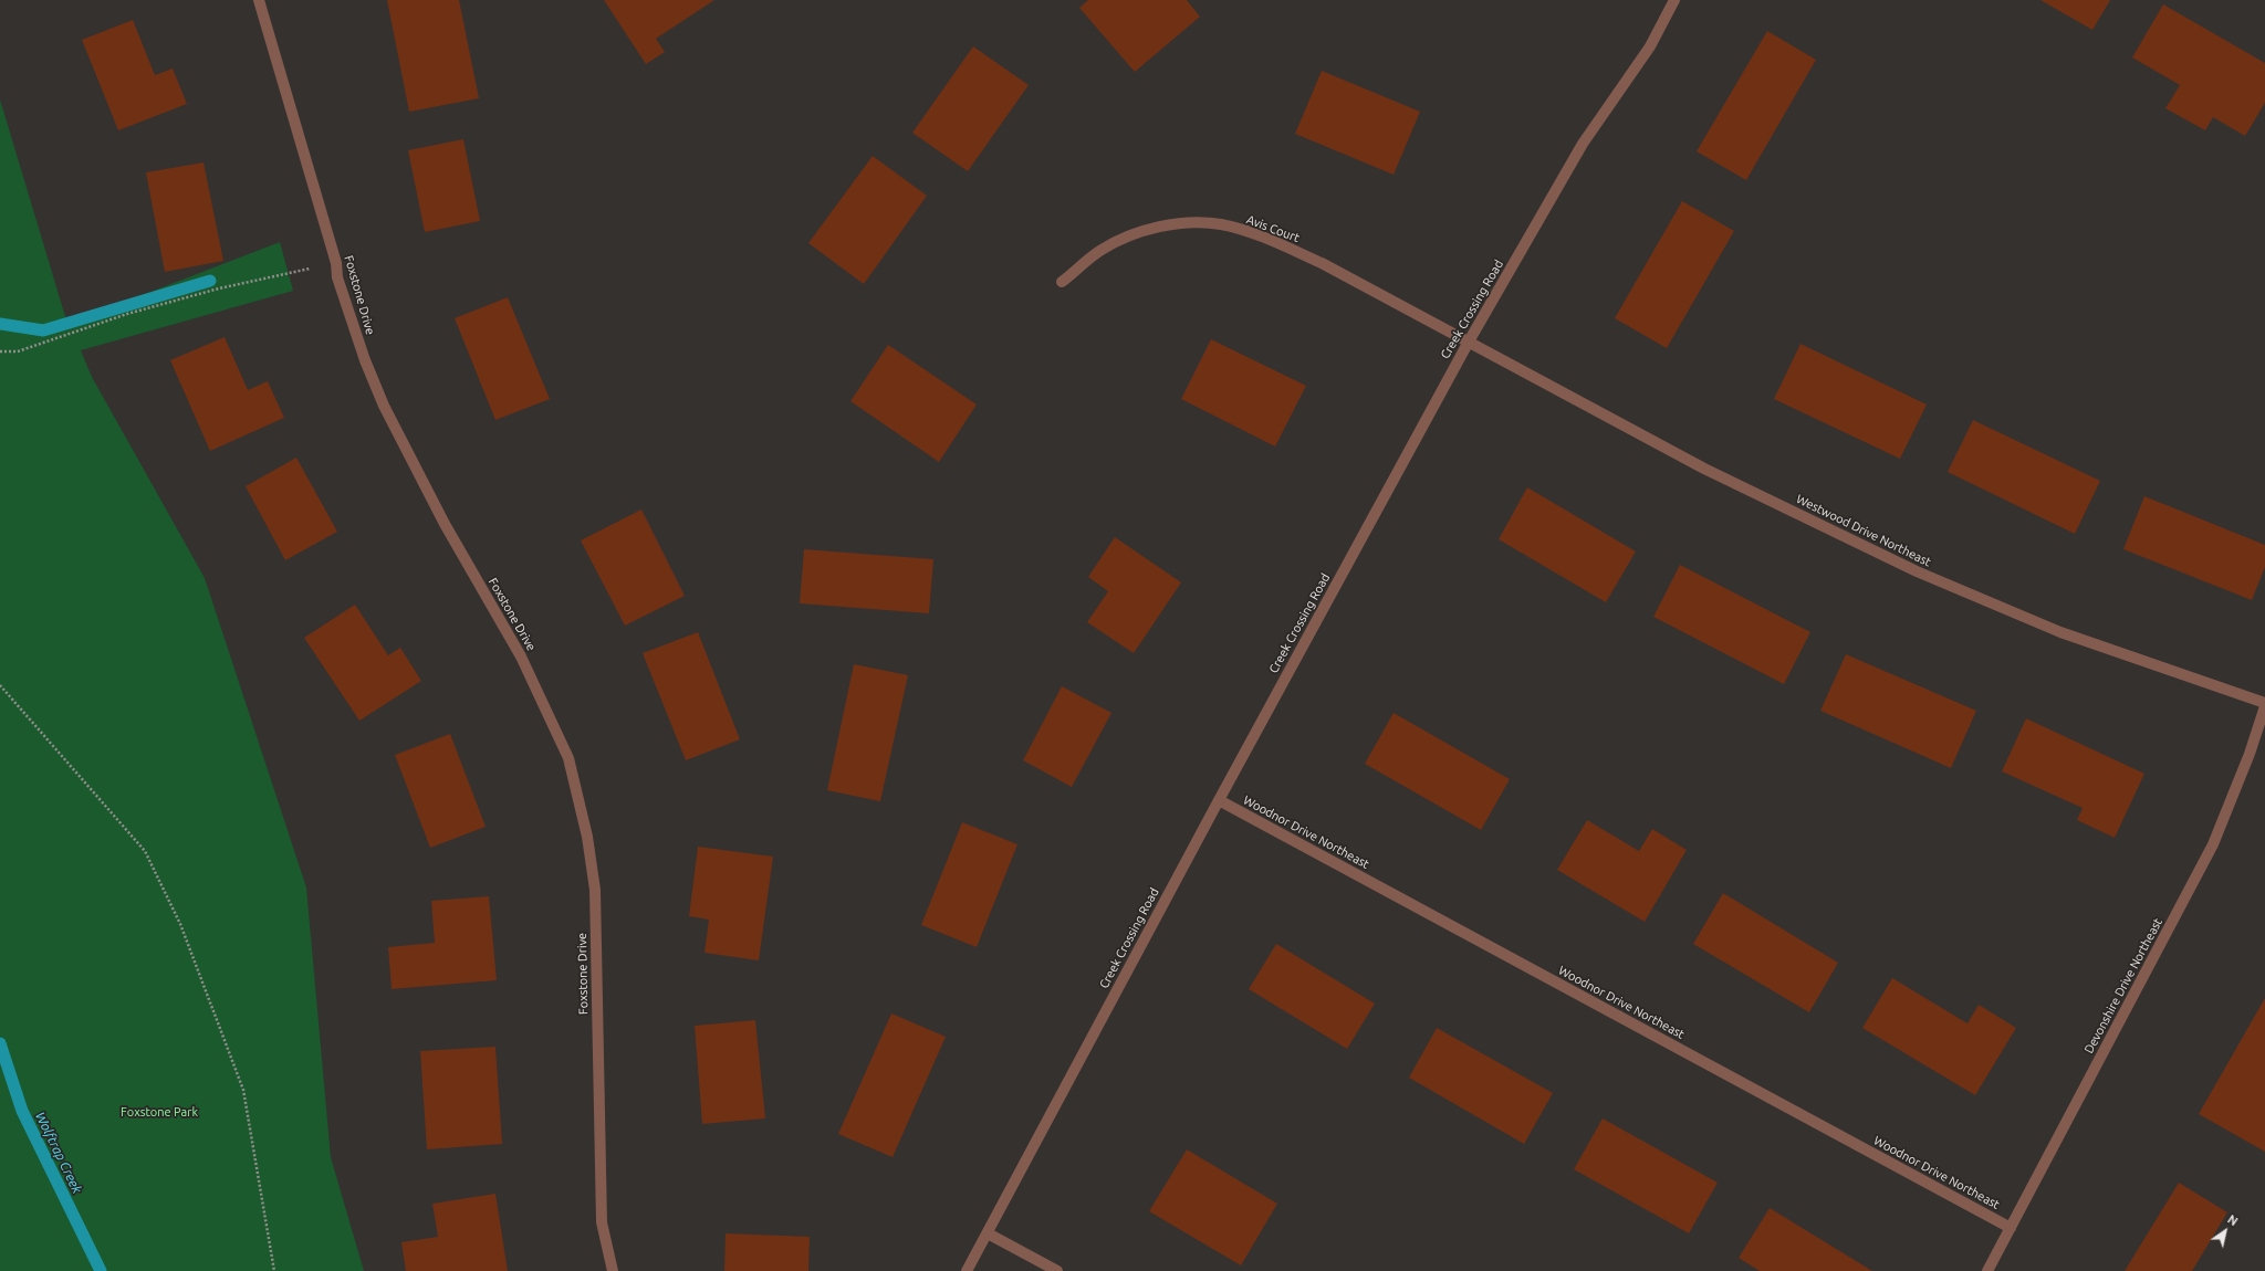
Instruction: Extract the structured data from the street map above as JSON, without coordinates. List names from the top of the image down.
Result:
{
  "streets": {
    "street": [
      "Avis Court",
      "Foxstone Drive",
      "Creek Crossing Road",
      "Westwood Drive Northeast",
      "Woodnor Drive Northeast",
      "Devonshire Drive Northeast"
    ]
  },
  "crossings": [
    ["Avis Court", "Creek Crossing Road"],
    ["Avis Court", "Westwood Drive Northeast"],
    ["Creek Crossing Road", "Westwood Drive Northeast"],
    ["Creek Crossing Road", "Woodnor Drive Northeast"],
    ["Westwood Drive Northeast", "Devonshire Drive Northeast"],
    ["Woodnor Drive Northeast", "Devonshire Drive Northeast"]
  ],
  "water": ["Wolftrap Creek"],
  "parks": ["Foxstone Park"],
  "north": "top right"
}
